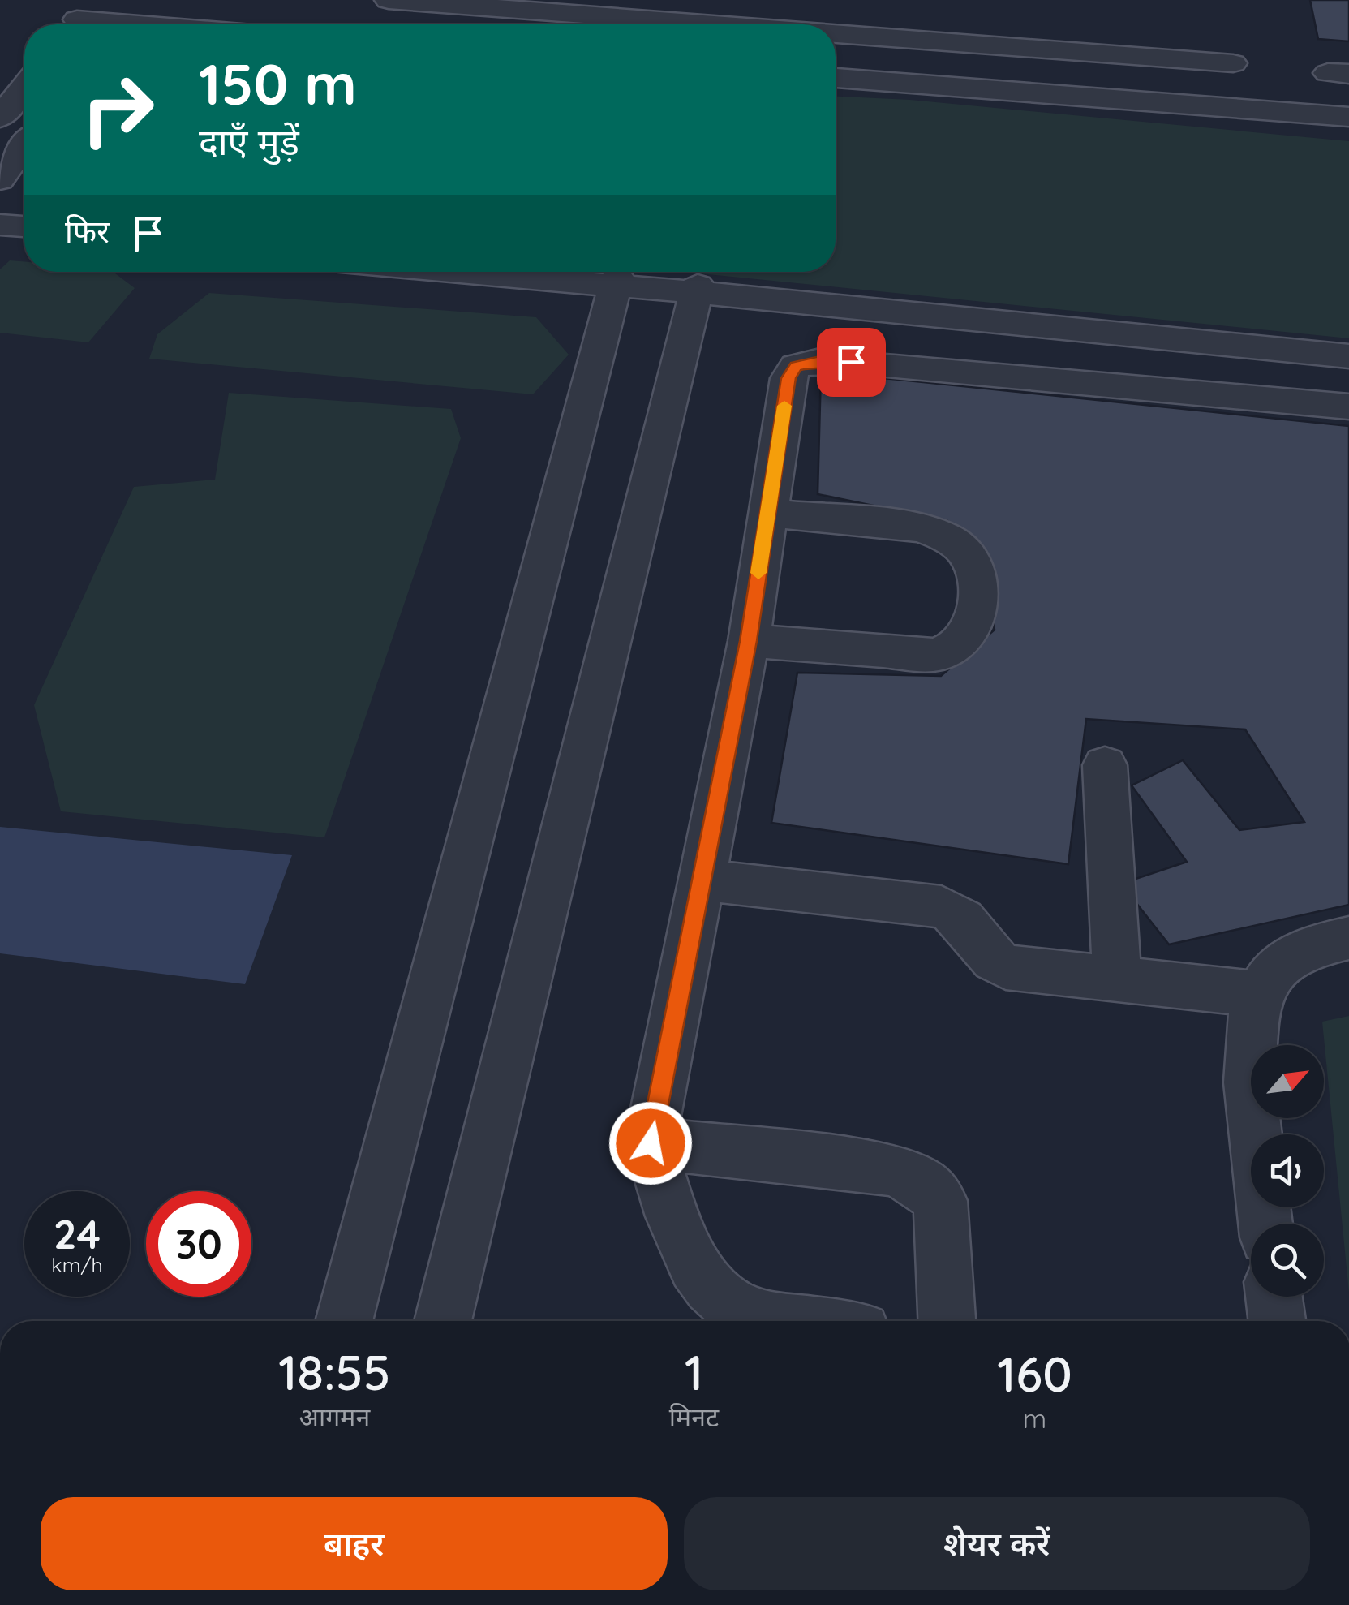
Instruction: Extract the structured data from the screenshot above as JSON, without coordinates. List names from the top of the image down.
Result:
{
  "north": "top right",
  "page": {
    "turn": ["150 m", "दाएँ मुड़ें"],
    "then": "फिर",
    "speed": "24 km/h",
    "limit": "30",
    "eta": [
      "18:55",
      "आगमन",
      "1",
      "मिनट",
      "160",
      "m"
    ],
    "buttons": ["बाहर", "शेयर करें"]
  }
}
